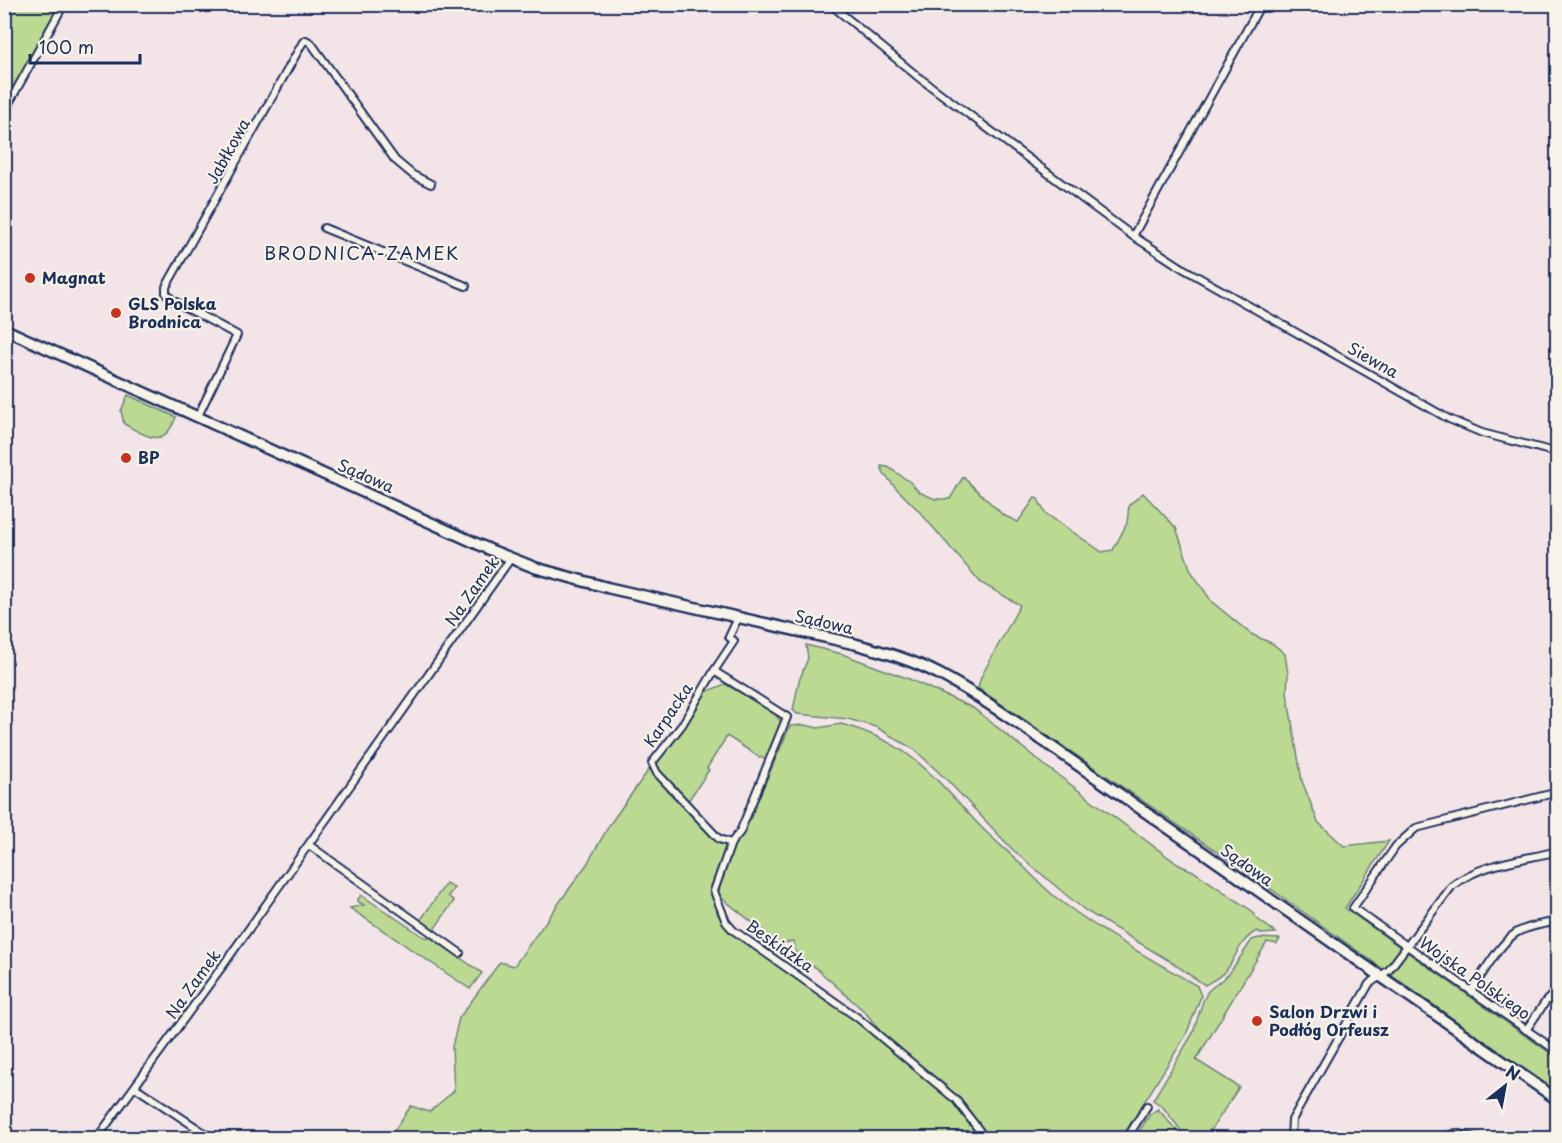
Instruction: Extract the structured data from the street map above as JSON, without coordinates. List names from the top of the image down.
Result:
{
  "streets": {
    "main road": ["Sądowa"],
    "street": [
      "Jabłkowa",
      "Siewna",
      "Na Zamek",
      "Karpacka",
      "Beskidzka",
      "Wojska Polskiego"
    ]
  },
  "crossings": [
    ["Jabłkowa", "Sądowa"],
    ["Sądowa", "Na Zamek"],
    ["Sądowa", "Karpacka"],
    ["Sądowa", "Wojska Polskiego"],
    ["Karpacka", "Beskidzka"]
  ],
  "districts": ["BRODNICA-ZAMEK"],
  "places": [
    "Magnat",
    "GLS Polska Brodnica",
    "BP",
    "Salon Drzwi i Podłóg Orfeusz"
  ],
  "scale_bar": "100 m",
  "north": "top right"
}
